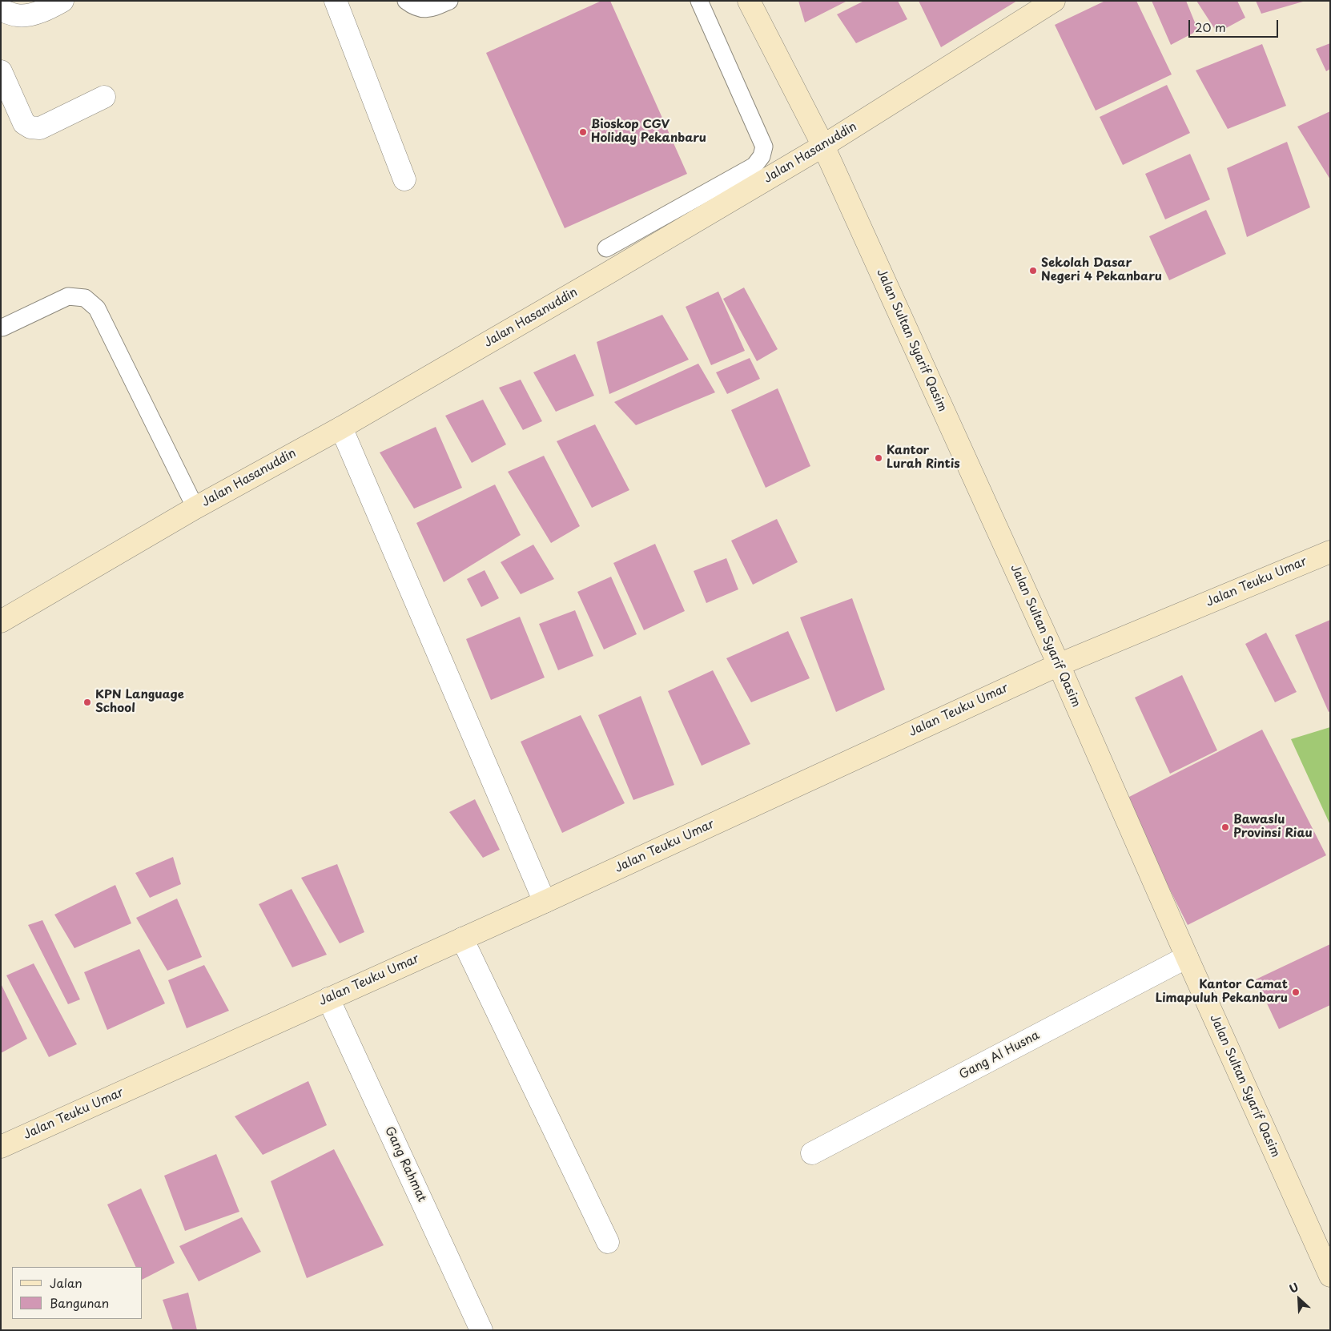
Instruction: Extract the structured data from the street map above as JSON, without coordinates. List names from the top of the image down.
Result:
{
  "streets": {
    "street": [
      "Jalan Hasanuddin",
      "Jalan Sultan Syarif Qasim",
      "Jalan Teuku Umar",
      "Gang Al Husna",
      "Gang Rahmat"
    ]
  },
  "crossings": [
    ["Jalan Hasanuddin", "Jalan Sultan Syarif Qasim"],
    ["Jalan Sultan Syarif Qasim", "Jalan Teuku Umar"],
    ["Jalan Sultan Syarif Qasim", "Gang Al Husna"],
    ["Jalan Teuku Umar", "Gang Rahmat"]
  ],
  "places": [
    "Bioskop CGV Holiday Pekanbaru",
    "Sekolah Dasar Negeri 4 Pekanbaru",
    "Kantor Lurah Rintis",
    "KPN Language School",
    "Bawaslu Provinsi Riau",
    "Kantor Camat Limapuluh Pekanbaru"
  ],
  "legend": ["Jalan", "Bangunan"],
  "scale_bar": "20 m",
  "north": "top left"
}
